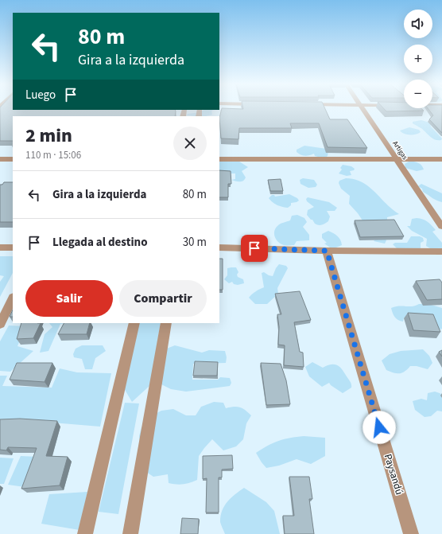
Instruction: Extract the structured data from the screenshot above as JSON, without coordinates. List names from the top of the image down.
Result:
{
  "streets": {
    "street": ["Artigas", "Paysandú"]
  },
  "page": {
    "map_buttons": ["+", "−"],
    "turn": ["80 m", "Gira a la izquierda"],
    "then": "Luego",
    "heading": ["2 min", "110 m · 15:06"],
    "list": [
      {
        "name": "Gira a la izquierda",
        "value": "80 m"
      },
      {
        "name": "Llegada al destino",
        "value": "30 m"
      }
    ],
    "buttons": ["Salir", "Compartir"]
  }
}
